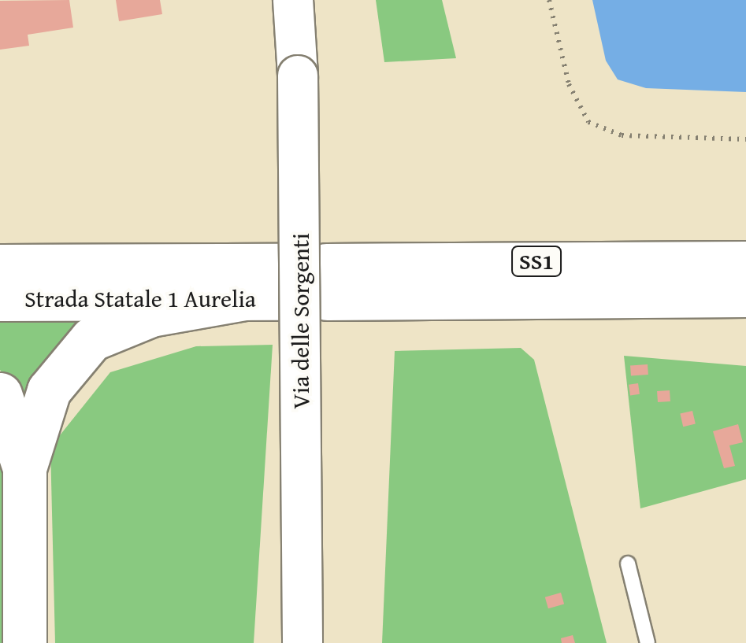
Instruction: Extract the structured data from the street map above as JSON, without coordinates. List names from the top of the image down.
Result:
{
  "streets": {
    "highway": ["SS1", "Strada Statale 1 Aurelia"],
    "main road": ["Via delle Sorgenti"]
  }
}
